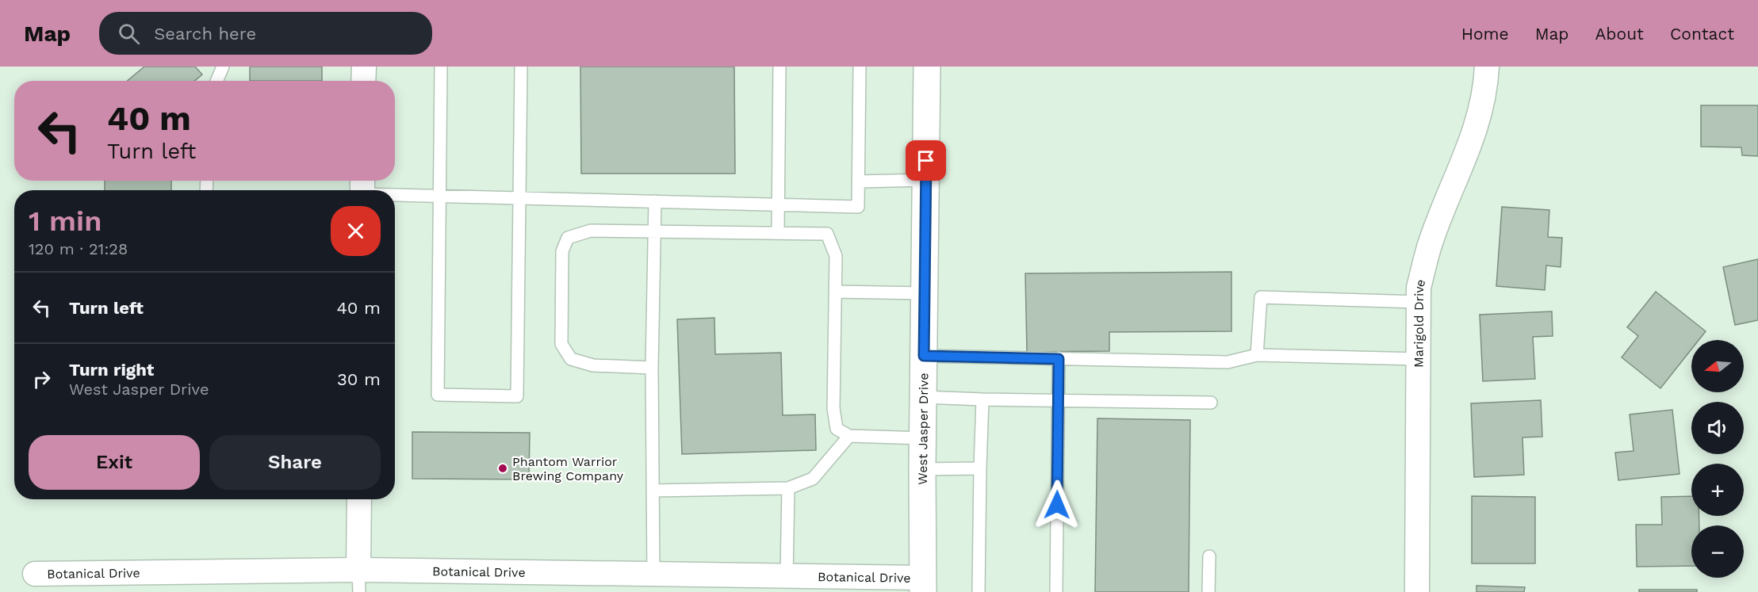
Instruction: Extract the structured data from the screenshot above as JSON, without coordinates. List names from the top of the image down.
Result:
{
  "streets": {
    "street": ["Marigold Drive", "West Jasper Drive", "Botanical Drive"]
  },
  "crossings": [
    ["West Jasper Drive", "Botanical Drive"]
  ],
  "places": ["Phantom Warrior Brewing Company"],
  "north": "left",
  "page": {
    "header": "Map",
    "search": "Search here",
    "nav": [
      "Home",
      "Map",
      "About",
      "Contact"
    ],
    "turn": ["40 m", "Turn left"],
    "heading": ["1 min", "120 m · 21:28"],
    "list": [
      {
        "name": "Turn left",
        "value": "40 m"
      },
      {
        "name": "Turn right",
        "note": "West Jasper Drive",
        "value": "30 m"
      }
    ],
    "map_buttons": ["+", "−"],
    "buttons": ["Exit", "Share"]
  }
}
